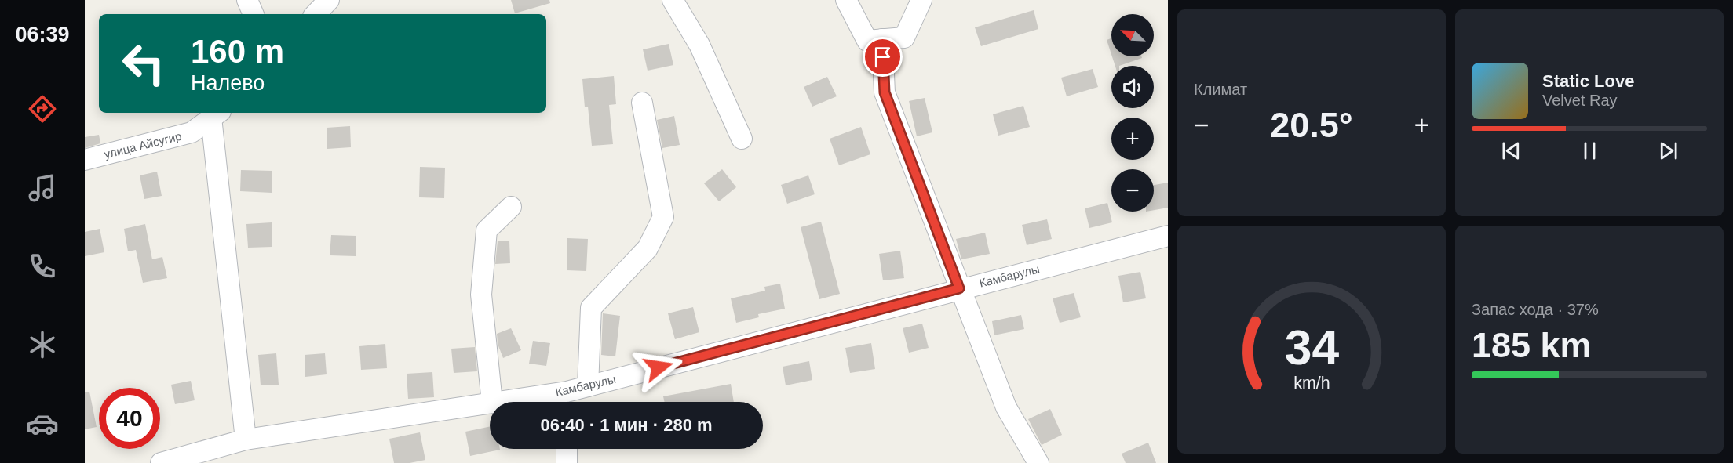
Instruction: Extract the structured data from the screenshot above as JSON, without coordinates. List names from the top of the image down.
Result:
{
  "streets": {
    "street": ["улица Айсугир", "Камбарулы"]
  },
  "north": "top left",
  "page": {
    "tabs": "06:39",
    "tile": [
      "Климат",
      ["Запас хода · 37%", "185 km"]
    ],
    "map_buttons": ["+", "−"],
    "turn": ["160 m", "Налево"],
    "song": ["Static Love", "Velvet Ray"],
    "heat": ["−", "20.5°", "+"],
    "limit": "40",
    "trip": "06:40 · 1 мин · 280 m",
    "gauge": ["34", "km/h"]
  }
}
